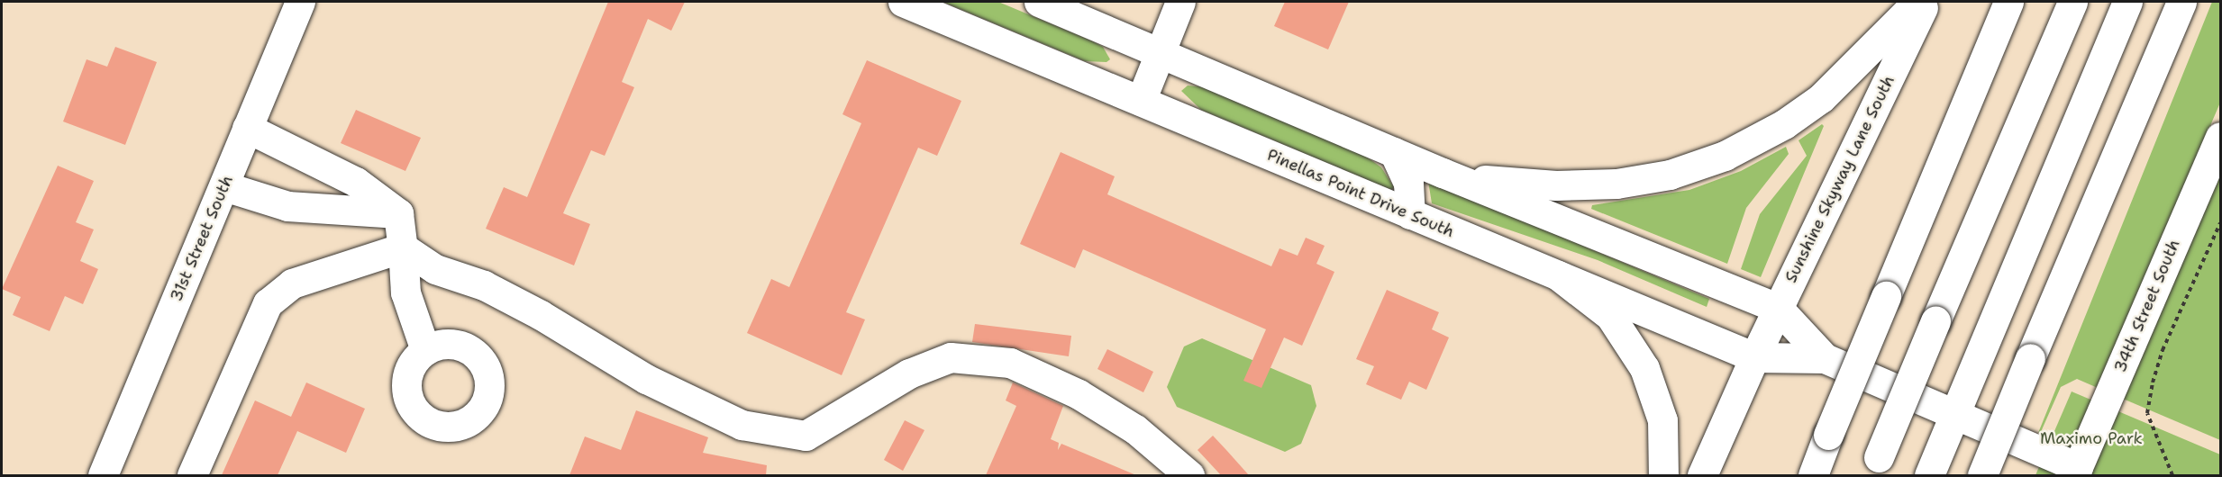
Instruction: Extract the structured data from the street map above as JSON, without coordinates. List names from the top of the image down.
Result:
{
  "streets": {
    "main road": [
      "Sunshine Skyway Lane South",
      "Pinellas Point Drive South",
      "31st Street South",
      "34th Street South"
    ]
  },
  "crossings": [
    ["Sunshine Skyway Lane South", "Pinellas Point Drive South"],
    ["Pinellas Point Drive South", "34th Street South"]
  ],
  "parks": ["Maximo Park"]
}
